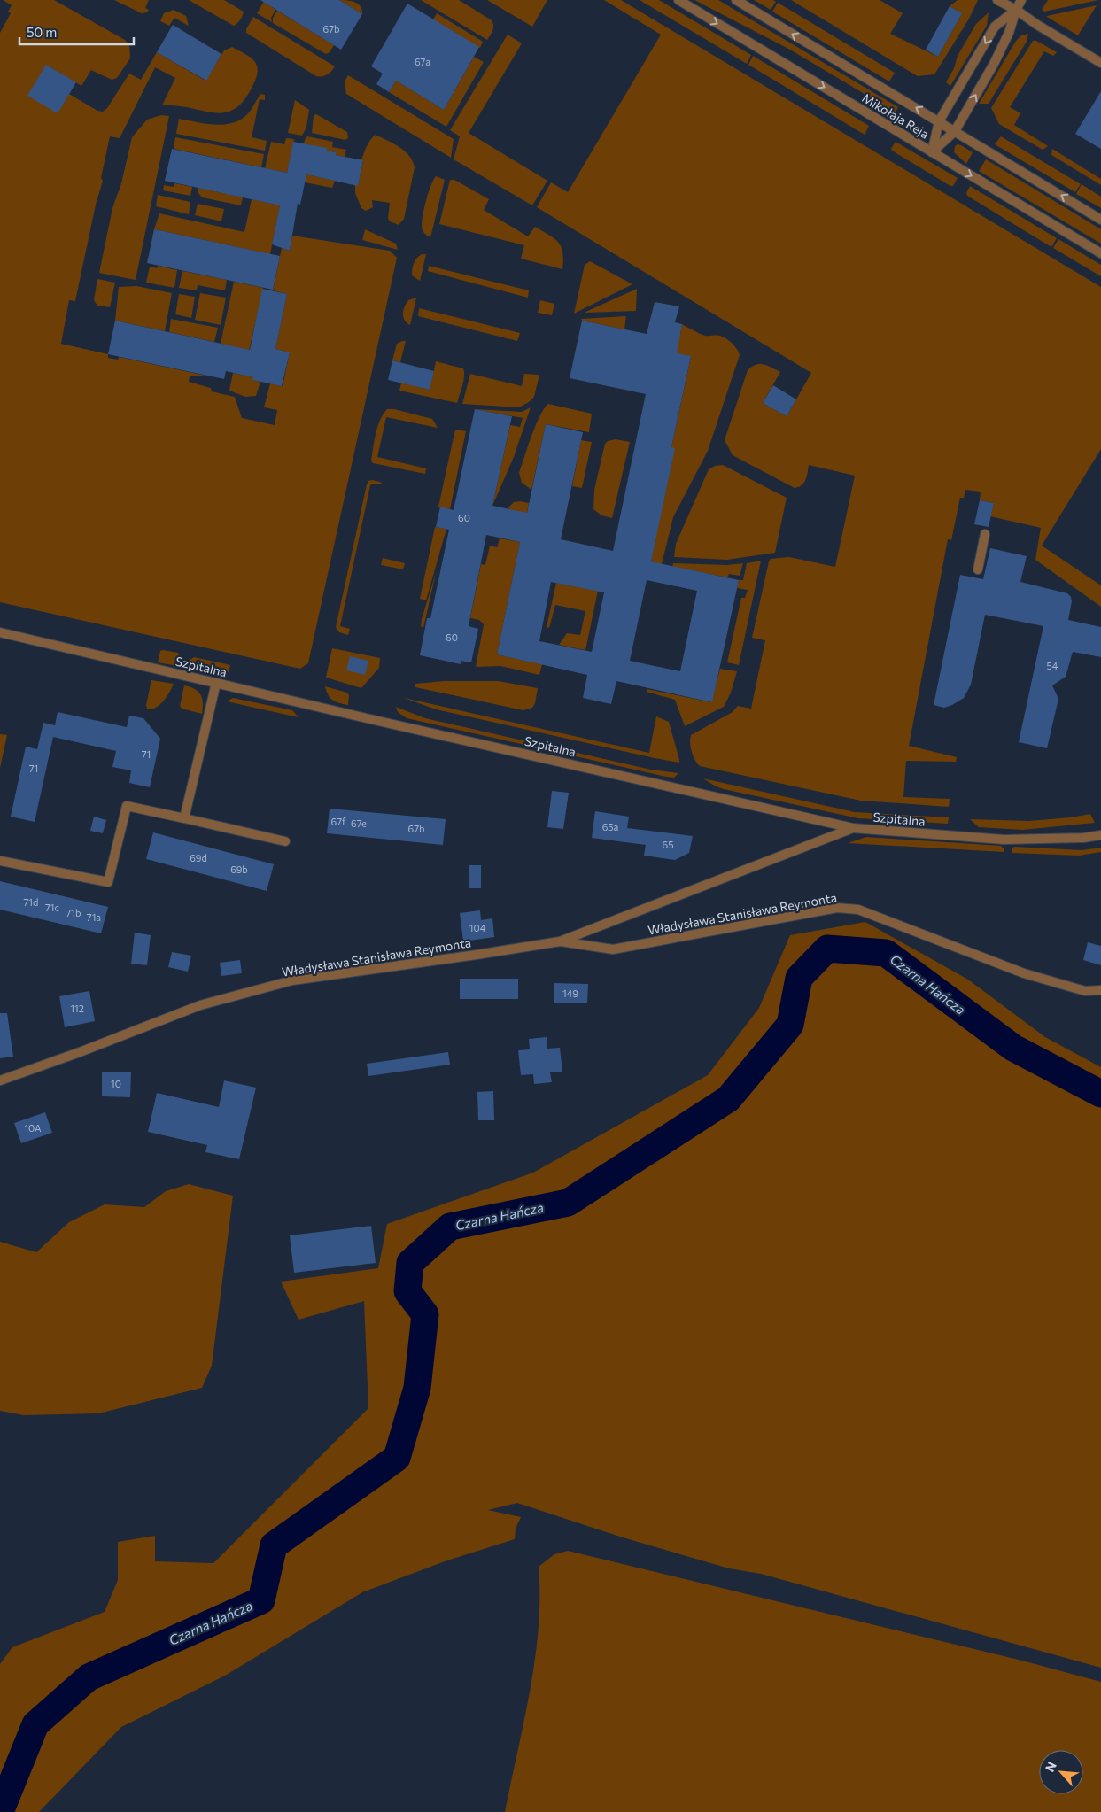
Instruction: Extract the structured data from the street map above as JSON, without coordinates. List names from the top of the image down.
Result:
{
  "streets": {
    "street": ["Mikołaja Reja", "Szpitalna", "Władysława Stanisława Reymonta"]
  },
  "crossings": [
    ["Szpitalna", "Władysława Stanisława Reymonta"]
  ],
  "water": ["Czarna Hańcza"],
  "house_numbers": [
    "67b",
    "67a",
    "60",
    "60",
    "54",
    "71",
    "71",
    "67f",
    "67e",
    "65a",
    "67b",
    "65",
    "69d",
    "69b",
    "71d",
    "71c",
    "71b",
    "71a",
    "104",
    "149",
    "112",
    "10",
    "10A"
  ],
  "scale_bar": "50 m",
  "north": "top left"
}
